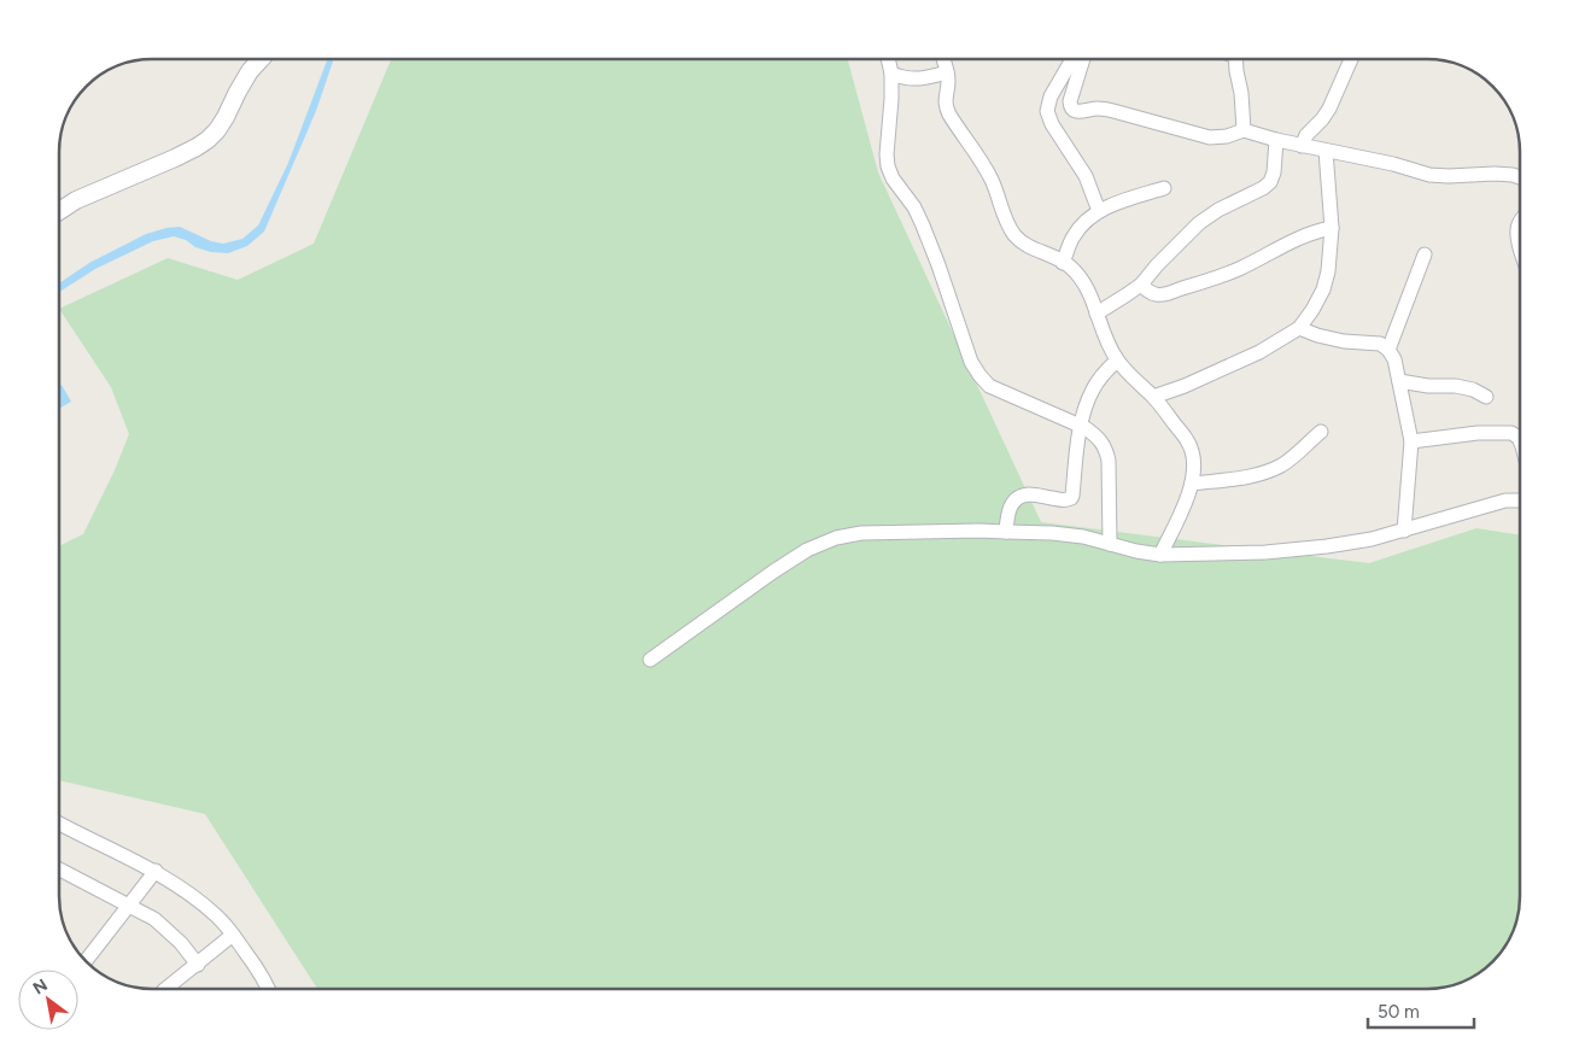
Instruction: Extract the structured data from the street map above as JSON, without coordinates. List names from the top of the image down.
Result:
{
  "scale_bar": "50 m",
  "north": "top left"
}
